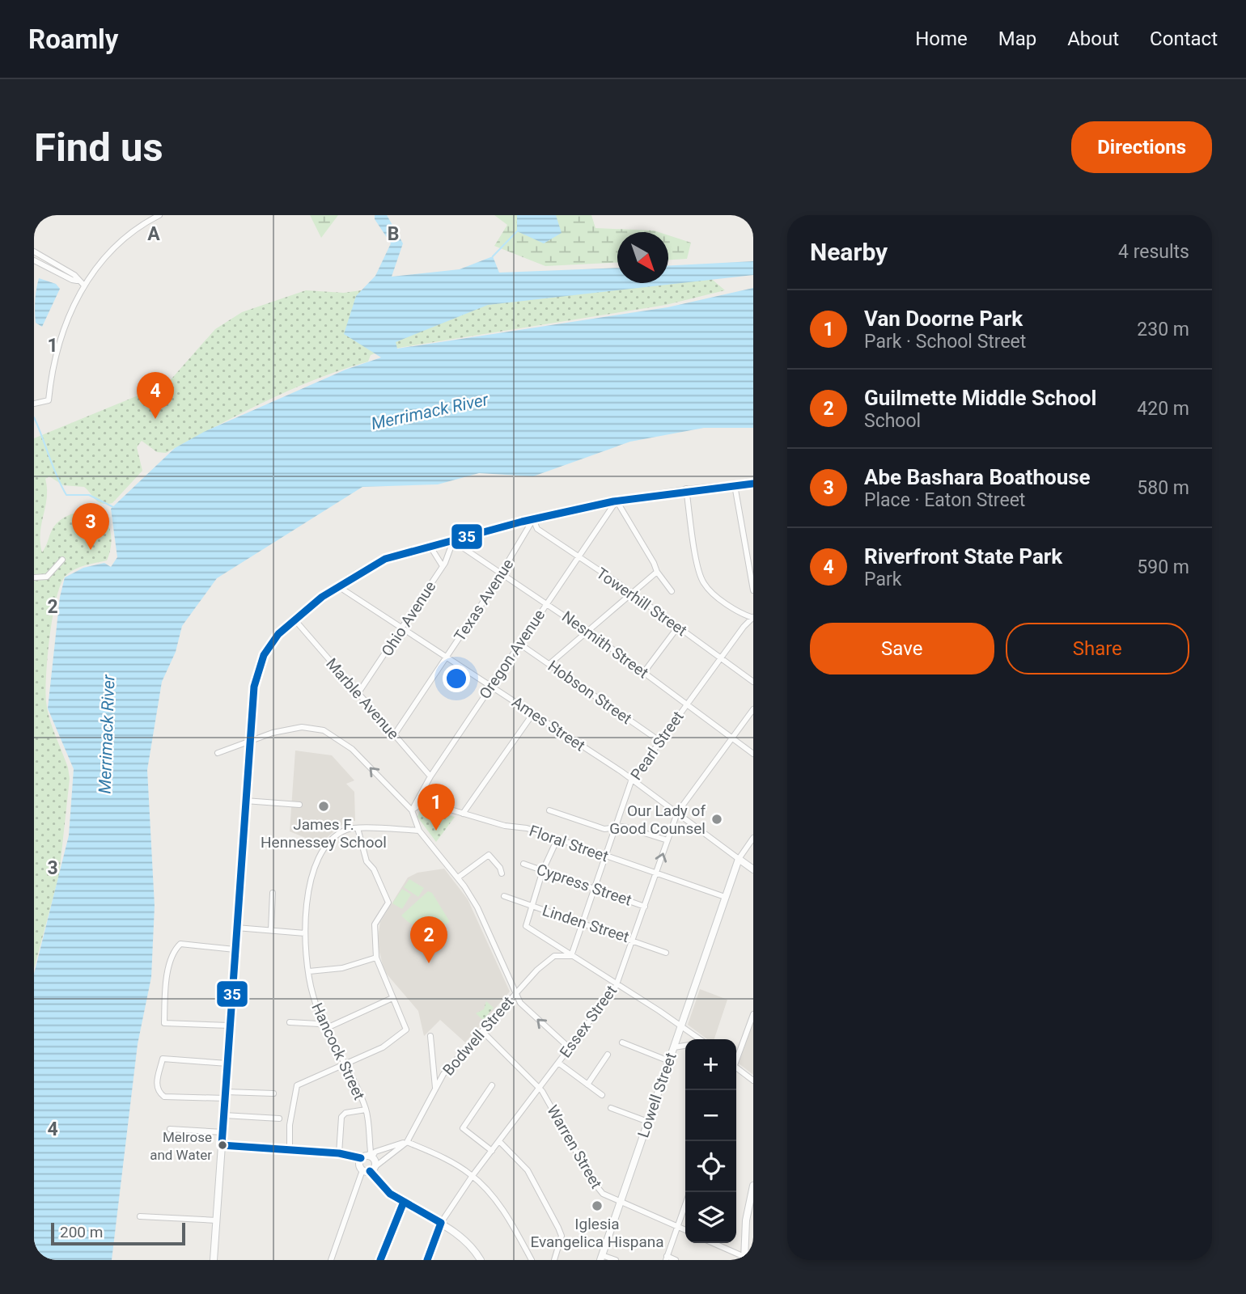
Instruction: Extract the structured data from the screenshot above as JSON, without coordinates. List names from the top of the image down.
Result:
{
  "streets": {
    "main road": ["Ames Street", "Essex Street", "Lowell Street"],
    "street": [
      "Texas Avenue",
      "Towerhill Street",
      "Ohio Avenue",
      "Nesmith Street",
      "Oregon Avenue",
      "Hobson Street",
      "Marble Avenue",
      "Pearl Street",
      "Floral Street",
      "Cypress Street",
      "Linden Street",
      "Bodwell Street",
      "Hancock Street",
      "Warren Street"
    ]
  },
  "crossings": [
    ["Texas Avenue", "Towerhill Street"],
    ["Texas Avenue", "Nesmith Street"],
    ["Texas Avenue", "Marble Avenue"],
    ["Texas Avenue", "Ames Street"],
    ["Towerhill Street", "Oregon Avenue"],
    ["Towerhill Street", "Pearl Street"],
    ["Ohio Avenue", "Nesmith Street"],
    ["Ohio Avenue", "Marble Avenue"],
    ["Ohio Avenue", "Ames Street"],
    ["Nesmith Street", "Oregon Avenue"],
    ["Nesmith Street", "Pearl Street"],
    ["Nesmith Street", "Essex Street"],
    ["Oregon Avenue", "Hobson Street"],
    ["Oregon Avenue", "Marble Avenue"],
    ["Oregon Avenue", "Ames Street"],
    ["Oregon Avenue", "Floral Street"],
    ["Hobson Street", "Pearl Street"],
    ["Ames Street", "Pearl Street"],
    ["Ames Street", "Essex Street"],
    ["Ames Street", "Lowell Street"],
    ["Pearl Street", "Floral Street"],
    ["Pearl Street", "Cypress Street"],
    ["Pearl Street", "Linden Street"],
    ["Pearl Street", "Bodwell Street"],
    ["Floral Street", "Essex Street"],
    ["Floral Street", "Lowell Street"],
    ["Cypress Street", "Essex Street"],
    ["Linden Street", "Essex Street"],
    ["Essex Street", "Warren Street"],
    ["Bodwell Street", "Warren Street"],
    ["Lowell Street", "Warren Street"]
  ],
  "water": ["Merrimack River"],
  "places": [
    "James F. Hennessey School",
    "Our Lady of Good Counsel",
    "Melrose and Water",
    "Iglesia Evangelica Hispana"
  ],
  "lines": ["transit line 35"],
  "scale_bar": "200 m",
  "north": "bottom right",
  "page": {
    "header": "Roamly",
    "nav": [
      "Home",
      "Map",
      "About",
      "Contact"
    ],
    "buttons": [
      "Directions",
      ["Save", "Share"]
    ],
    "title": "Find us",
    "heading": ["Nearby", "4 results"],
    "list": [
      {
        "mark": "1",
        "name": "Van Doorne Park",
        "note": "Park · School Street",
        "value": "230 m"
      },
      {
        "mark": "2",
        "name": "Guilmette Middle School",
        "note": "School",
        "value": "420 m"
      },
      {
        "mark": "3",
        "name": "Abe Bashara Boathouse",
        "note": "Place · Eaton Street",
        "value": "580 m"
      },
      {
        "mark": "4",
        "name": "Riverfront State Park",
        "note": "Park",
        "value": "590 m"
      }
    ],
    "pins": [
      "4",
      "3",
      "1",
      "2"
    ],
    "map_buttons": ["+", "−"],
    "scale": "200 m"
  },
  "grid": {
    "columns": ["A", "B"],
    "rows": [
      "1",
      "2",
      "3",
      "4"
    ]
  }
}
